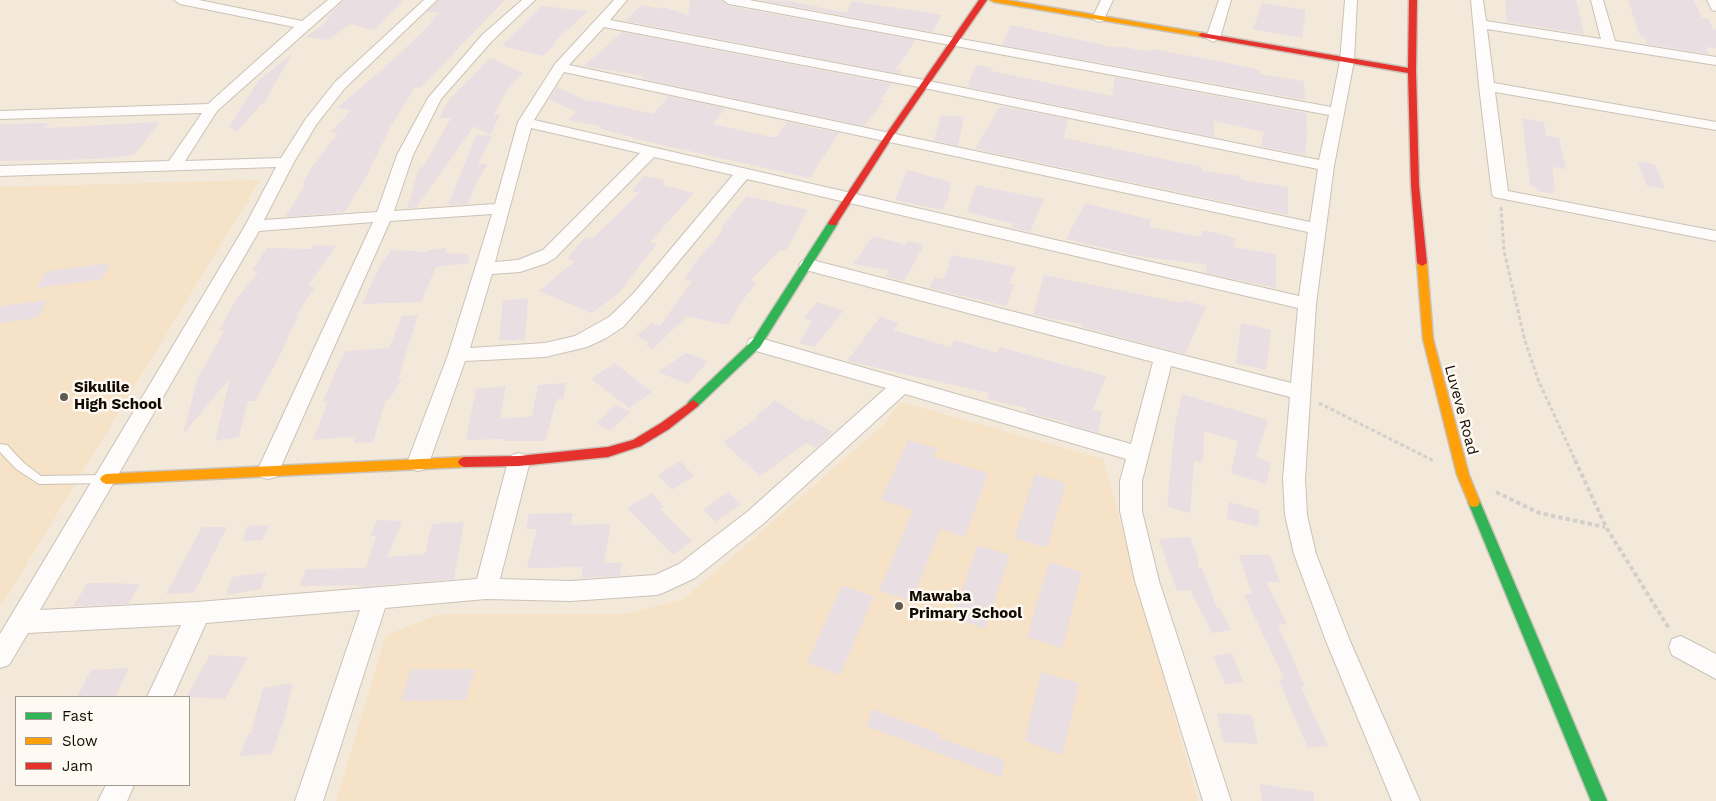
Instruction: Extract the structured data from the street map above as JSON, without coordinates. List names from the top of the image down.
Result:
{
  "streets": {
    "street": ["Luveve Road"]
  },
  "places": ["Sikulile High School", "Mawaba Primary School"],
  "legend": ["Fast", "Slow", "Jam"]
}
